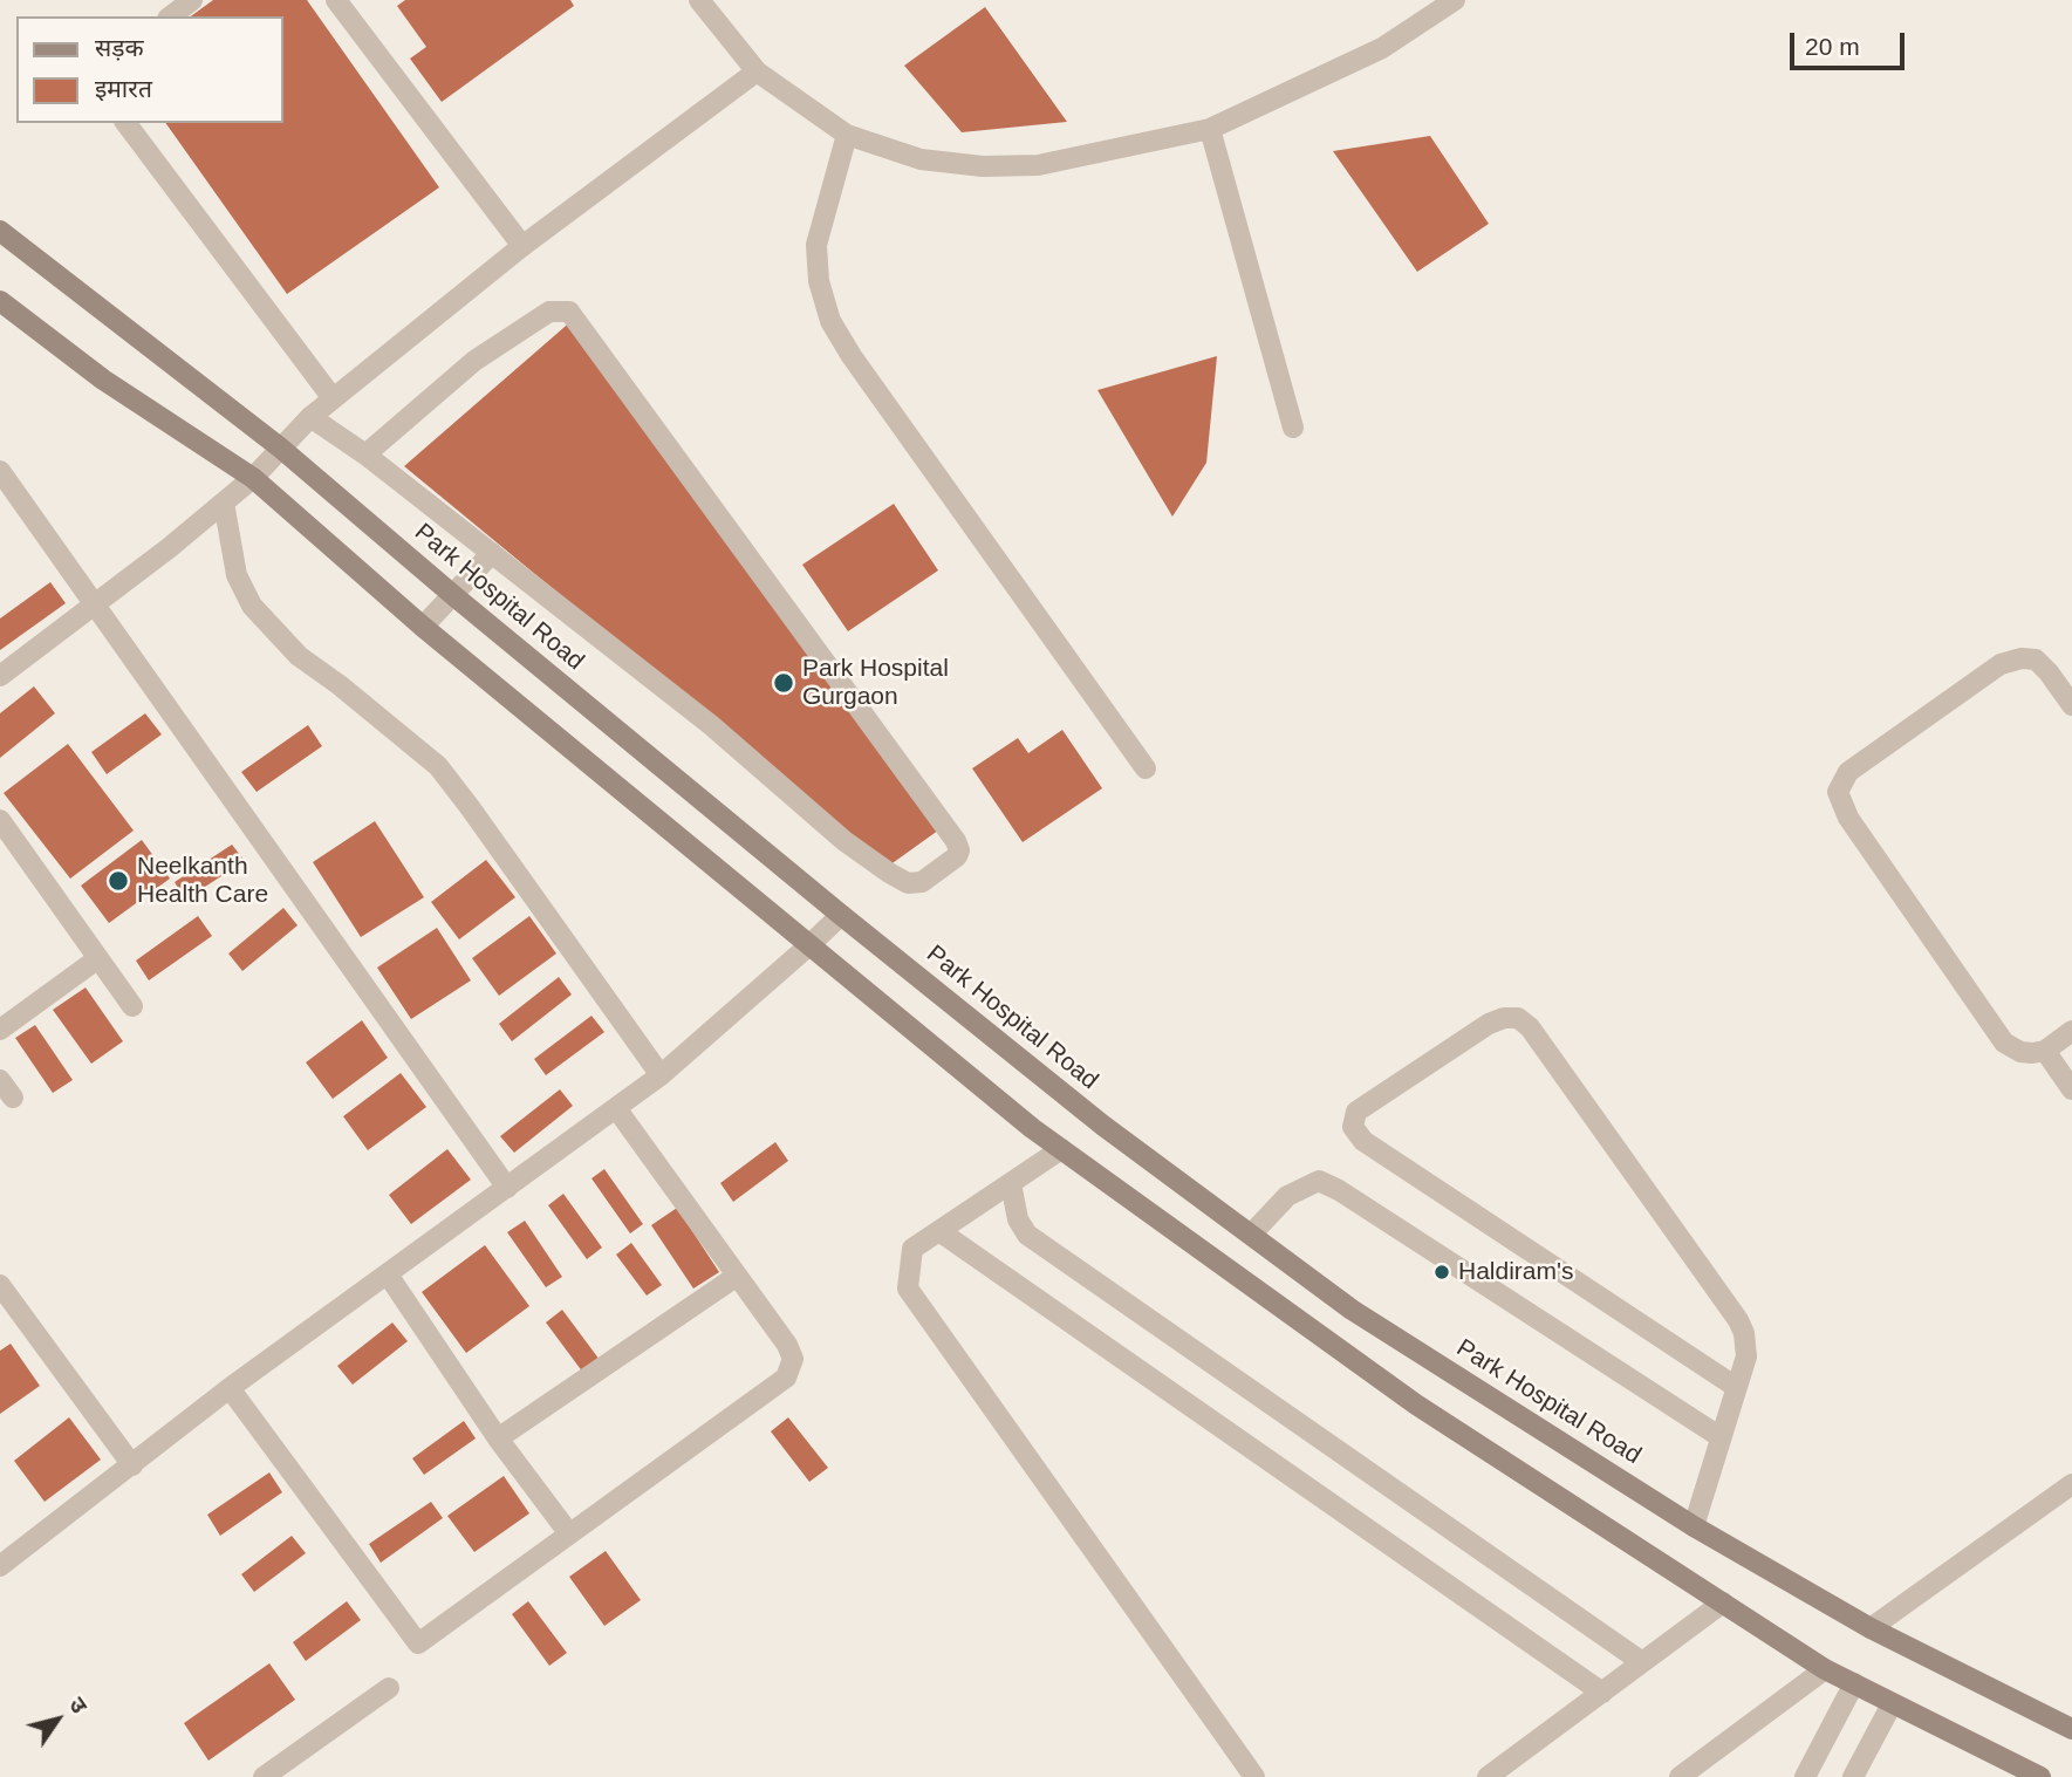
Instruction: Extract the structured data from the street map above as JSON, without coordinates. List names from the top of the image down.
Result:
{
  "streets": {
    "main road": ["Park Hospital Road"]
  },
  "places": ["Park Hospital Gurgaon", "Neelkanth Health Care", "Haldiram's"],
  "legend": ["सड़क", "इमारत"],
  "scale_bar": "20 m",
  "north": "top right"
}
